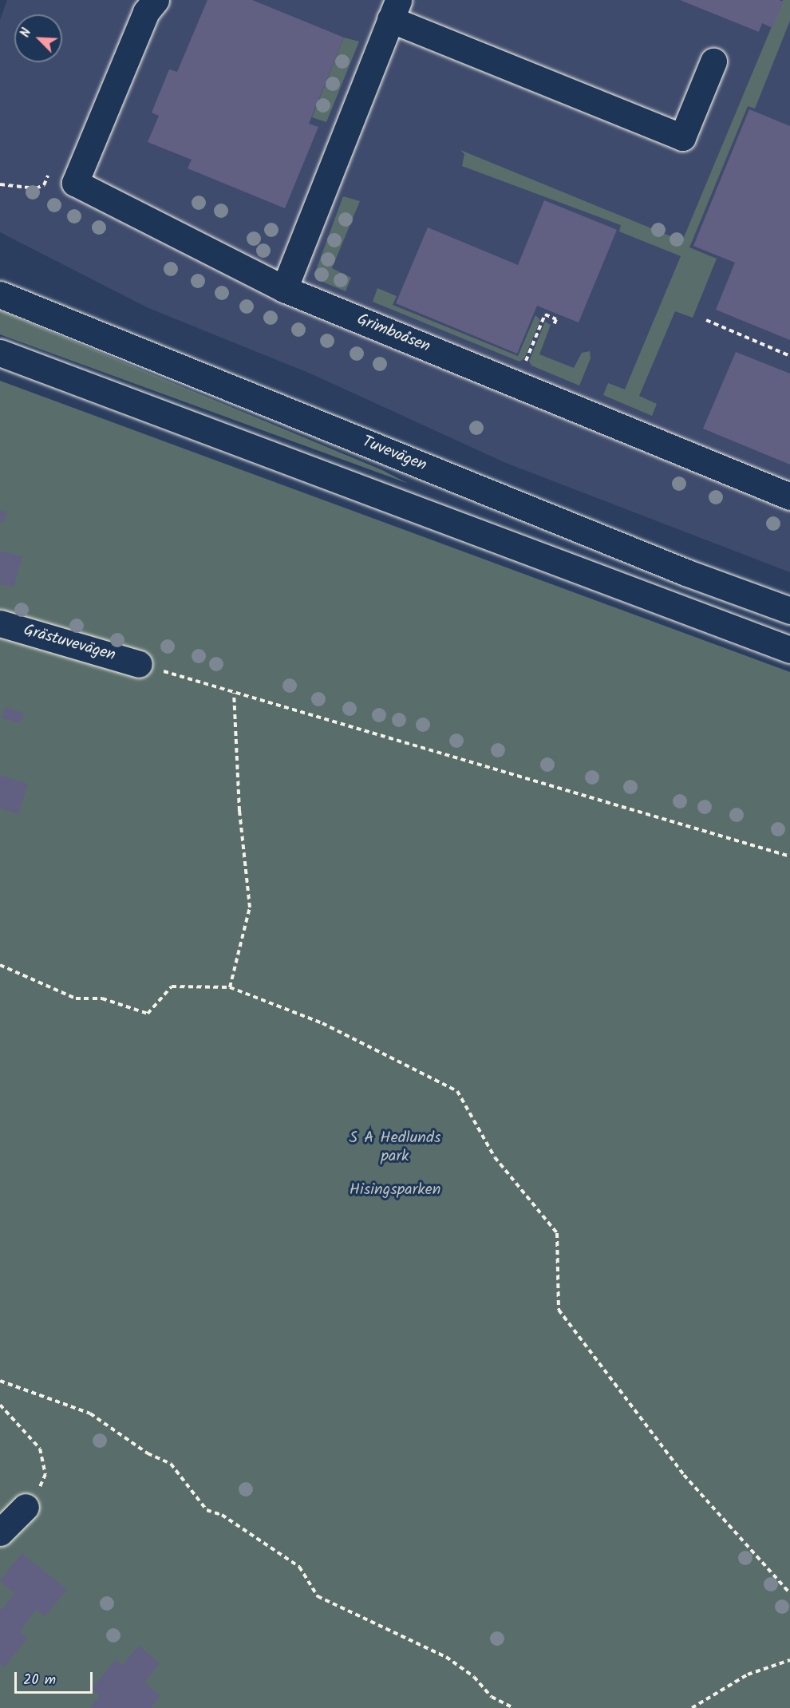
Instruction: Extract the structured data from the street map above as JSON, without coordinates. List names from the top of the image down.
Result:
{
  "streets": {
    "main road": ["Grimboåsen", "Tuvevägen", "Grästuvevägen"]
  },
  "parks": ["S A Hedlunds park", "Hisingsparken"],
  "scale_bar": "20 m",
  "north": "top left"
}
